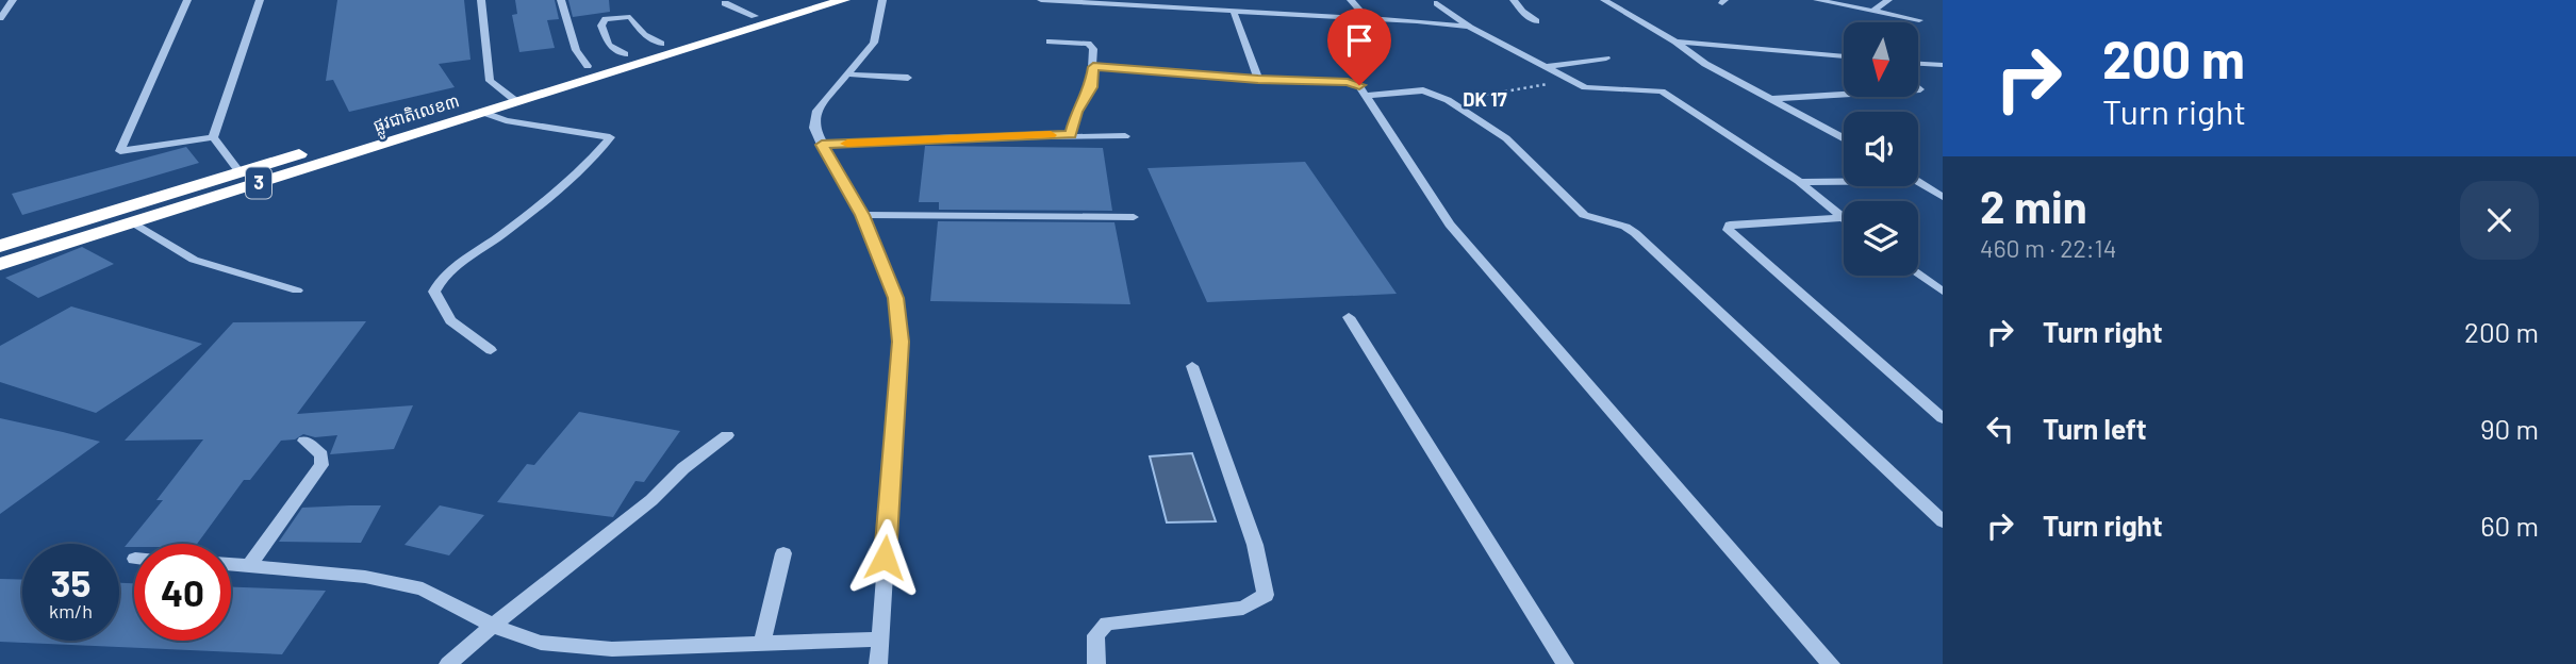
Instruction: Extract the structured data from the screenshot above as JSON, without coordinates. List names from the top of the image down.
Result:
{
  "streets": {
    "highway": ["ផ្លូវជាតិលេខ៣", "3"]
  },
  "districts": ["DK 17"],
  "north": "bottom",
  "page": {
    "turn": ["200 m", "Turn right"],
    "heading": ["2 min", "460 m · 22:14"],
    "list": [
      {
        "name": "Turn right",
        "value": "200 m"
      },
      {
        "name": "Turn left",
        "value": "90 m"
      },
      {
        "name": "Turn right",
        "value": "60 m"
      }
    ],
    "speed": "35 km/h",
    "limit": "40"
  }
}
